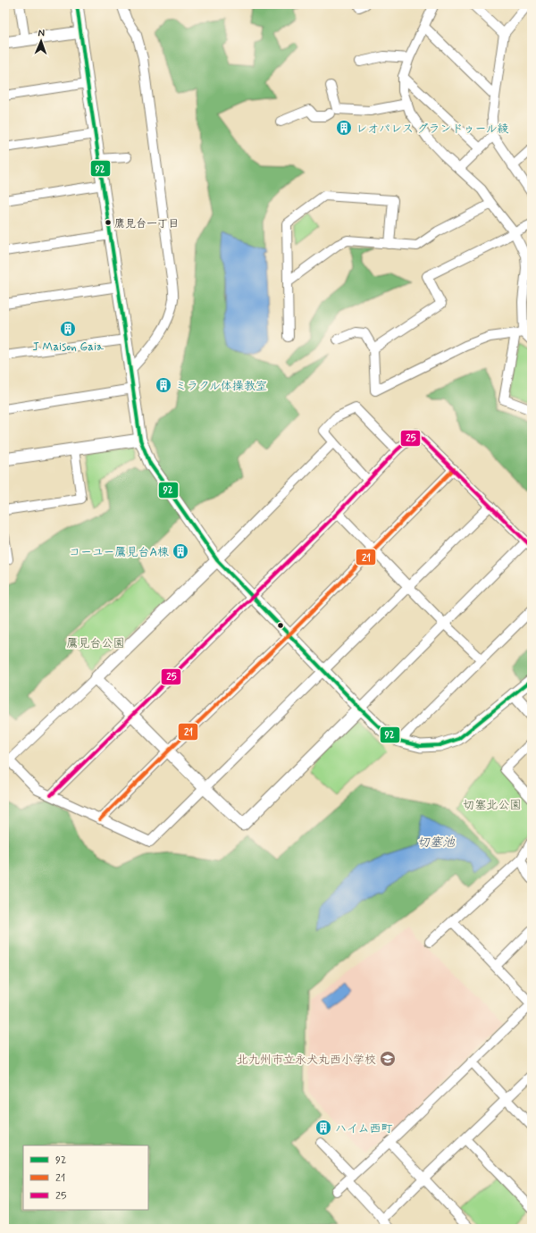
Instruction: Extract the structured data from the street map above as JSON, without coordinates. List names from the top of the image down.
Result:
{
  "water": ["切塞池"],
  "parks": ["鷹見台公園", "切塞北公園"],
  "places": {
    "building": [
      "レオパレス グランドゥール綾",
      "J Maison Gaia",
      "ミラクル体操教室",
      "コーユー鷹見台A棟",
      "ハイム西町"
    ],
    "other": ["鷹見台一丁目"],
    "school or university": ["北九州市立永犬丸西小学校"]
  },
  "lines": ["transit line 92", "transit line 25", "transit line 21"],
  "legend": ["92", "21", "25"],
  "north": "top"
}
